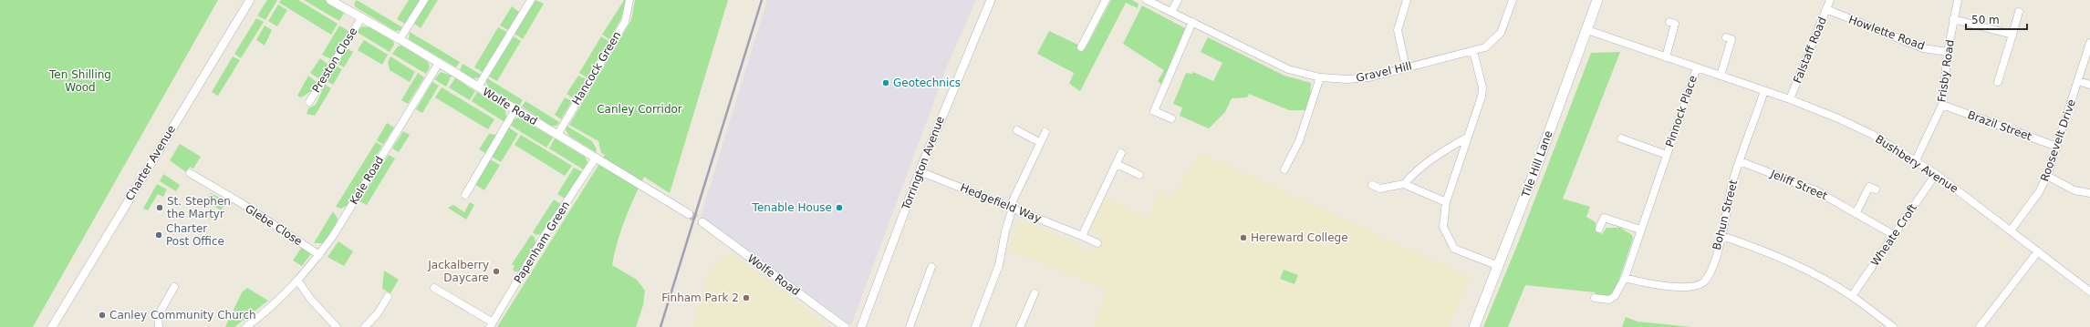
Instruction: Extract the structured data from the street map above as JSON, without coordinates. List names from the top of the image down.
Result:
{
  "streets": {
    "main road": ["Tile Hill Lane"],
    "street": [
      "Howlette Road",
      "Falstaff Road",
      "Preston Close",
      "Hancock Green",
      "Frisby Road",
      "Gravel Hill",
      "Wolfe Road",
      "Pinnock Place",
      "Brazil Street",
      "Roosevelt Drive",
      "Charter Avenue",
      "Torrington Avenue",
      "Bushbery Avenue",
      "Kele Road",
      "Jeliff Street",
      "Hedgefield Way",
      "Bohun Street",
      "Glebe Close",
      "Wheate Croft",
      "Papenham Green"
    ]
  },
  "crossings": [
    ["Howlette Road", "Falstaff Road"],
    ["Howlette Road", "Frisby Road"],
    ["Falstaff Road", "Bushbery Avenue"],
    ["Preston Close", "Wolfe Road"],
    ["Hancock Green", "Wolfe Road"],
    ["Frisby Road", "Brazil Street"],
    ["Frisby Road", "Bushbery Avenue"],
    ["Wolfe Road", "Kele Road"],
    ["Wolfe Road", "Papenham Green"],
    ["Pinnock Place", "Bushbery Avenue"],
    ["Pinnock Place", "Bohun Street"],
    ["Brazil Street", "Roosevelt Drive"],
    ["Roosevelt Drive", "Bushbery Avenue"],
    ["Torrington Avenue", "Hedgefield Way"],
    ["Tile Hill Lane", "Bushbery Avenue"],
    ["Bushbery Avenue", "Bohun Street"],
    ["Bushbery Avenue", "Wheate Croft"],
    ["Kele Road", "Glebe Close"],
    ["Jeliff Street", "Bohun Street"],
    ["Jeliff Street", "Wheate Croft"]
  ],
  "parks": ["Ten Shilling Wood", "Canley Corridor"],
  "places": [
    "Geotechnics",
    "St. Stephen the Martyr",
    "Tenable House",
    "Charter Post Office",
    "Hereward College",
    "Jackalberry Daycare",
    "Finham Park 2",
    "Canley Community Church"
  ],
  "scale_bar": "50 m"
}
